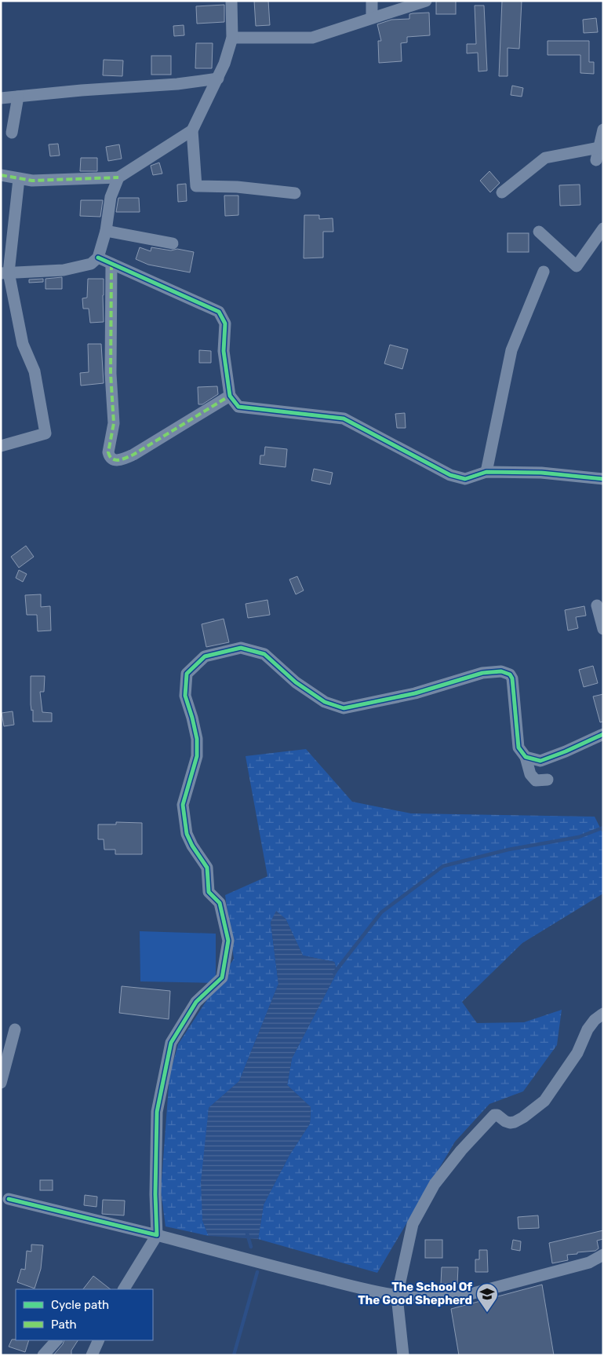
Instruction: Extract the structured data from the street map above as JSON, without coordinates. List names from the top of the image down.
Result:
{
  "places": {
    "school or university": ["The School Of The Good Shepherd"]
  },
  "legend": ["Cycle path", "Path"]
}
